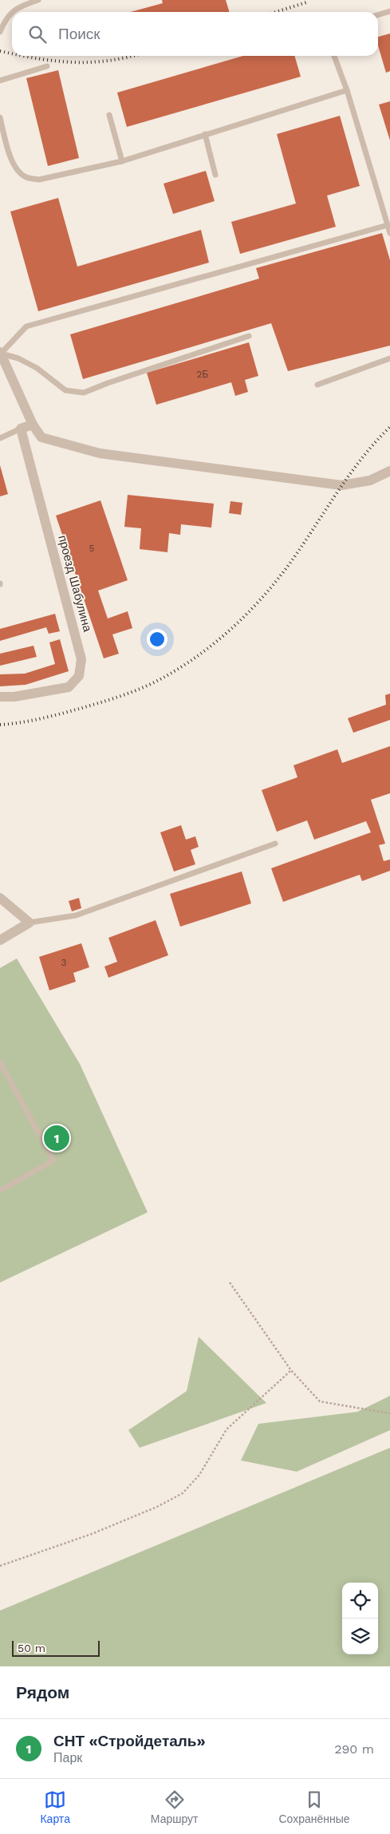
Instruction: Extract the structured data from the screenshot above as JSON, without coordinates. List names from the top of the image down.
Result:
{
  "streets": {
    "street": ["проезд Шабулина"]
  },
  "house_numbers": ["2Б", "5", "3"],
  "scale_bar": "50 m",
  "page": {
    "search": "Поиск",
    "pins": "1",
    "scale": "50 m",
    "heading": "Рядом",
    "list": [
      {
        "mark": "1",
        "name": "СНТ «Стройдеталь»",
        "note": "Парк",
        "value": "290 m"
      }
    ],
    "nav": ["Карта", "Маршрут", "Сохранённые"]
  }
}
